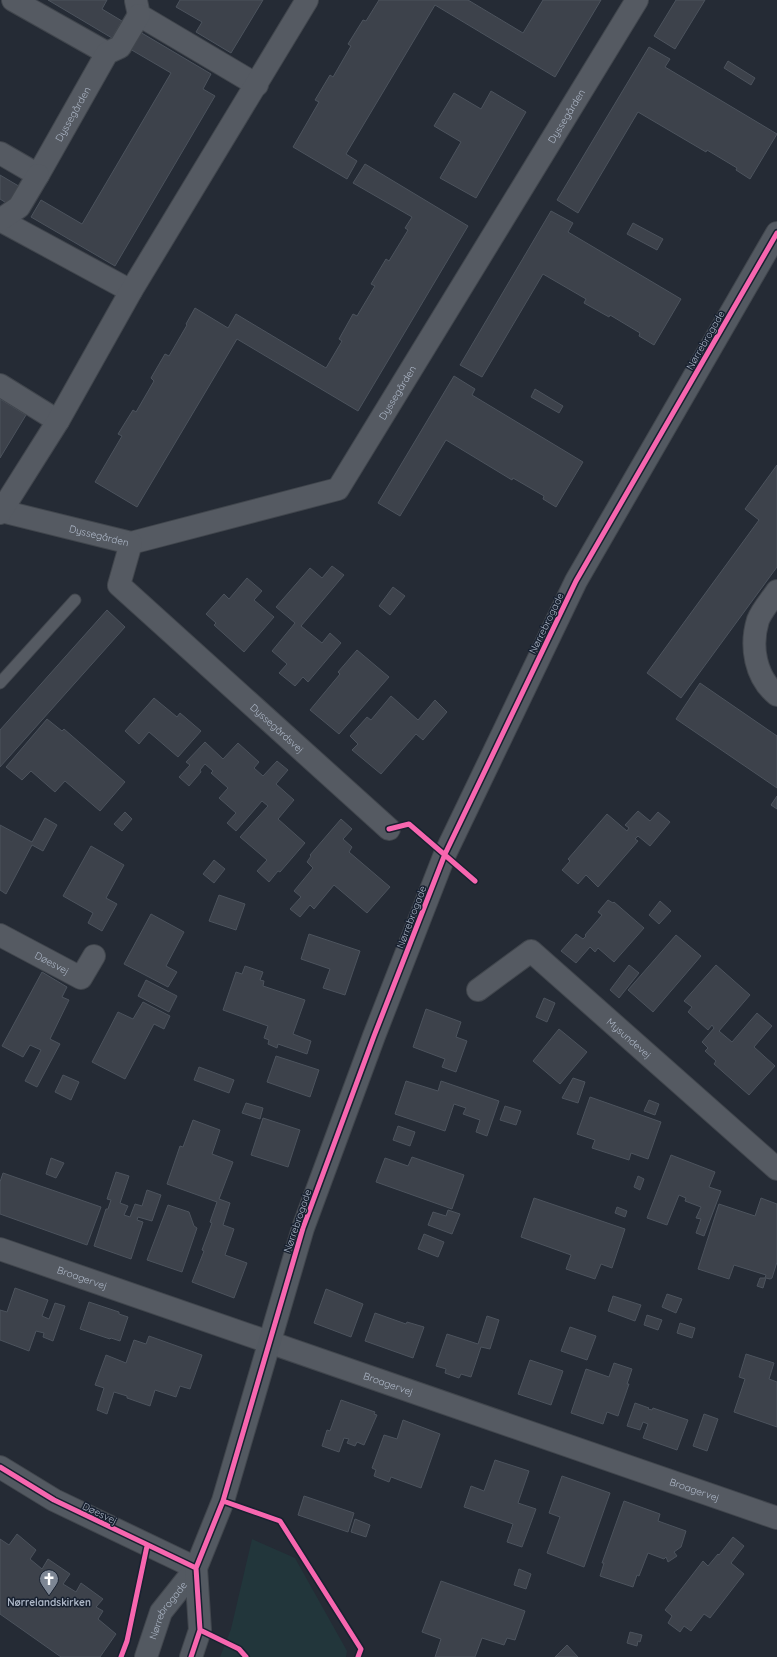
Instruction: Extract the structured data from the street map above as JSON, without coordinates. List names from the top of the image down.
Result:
{
  "streets": {
    "street": [
      "Dyssegården",
      "Nørrebrogade",
      "Dyssegårdsvej",
      "Døesvej",
      "Mysundevej",
      "Broagervej"
    ]
  },
  "crossings": [
    ["Dyssegården", "Dyssegårdsvej"],
    ["Nørrebrogade", "Døesvej"],
    ["Nørrebrogade", "Broagervej"]
  ],
  "places": {
    "church": ["Nørrelandskirken"]
  }
}
